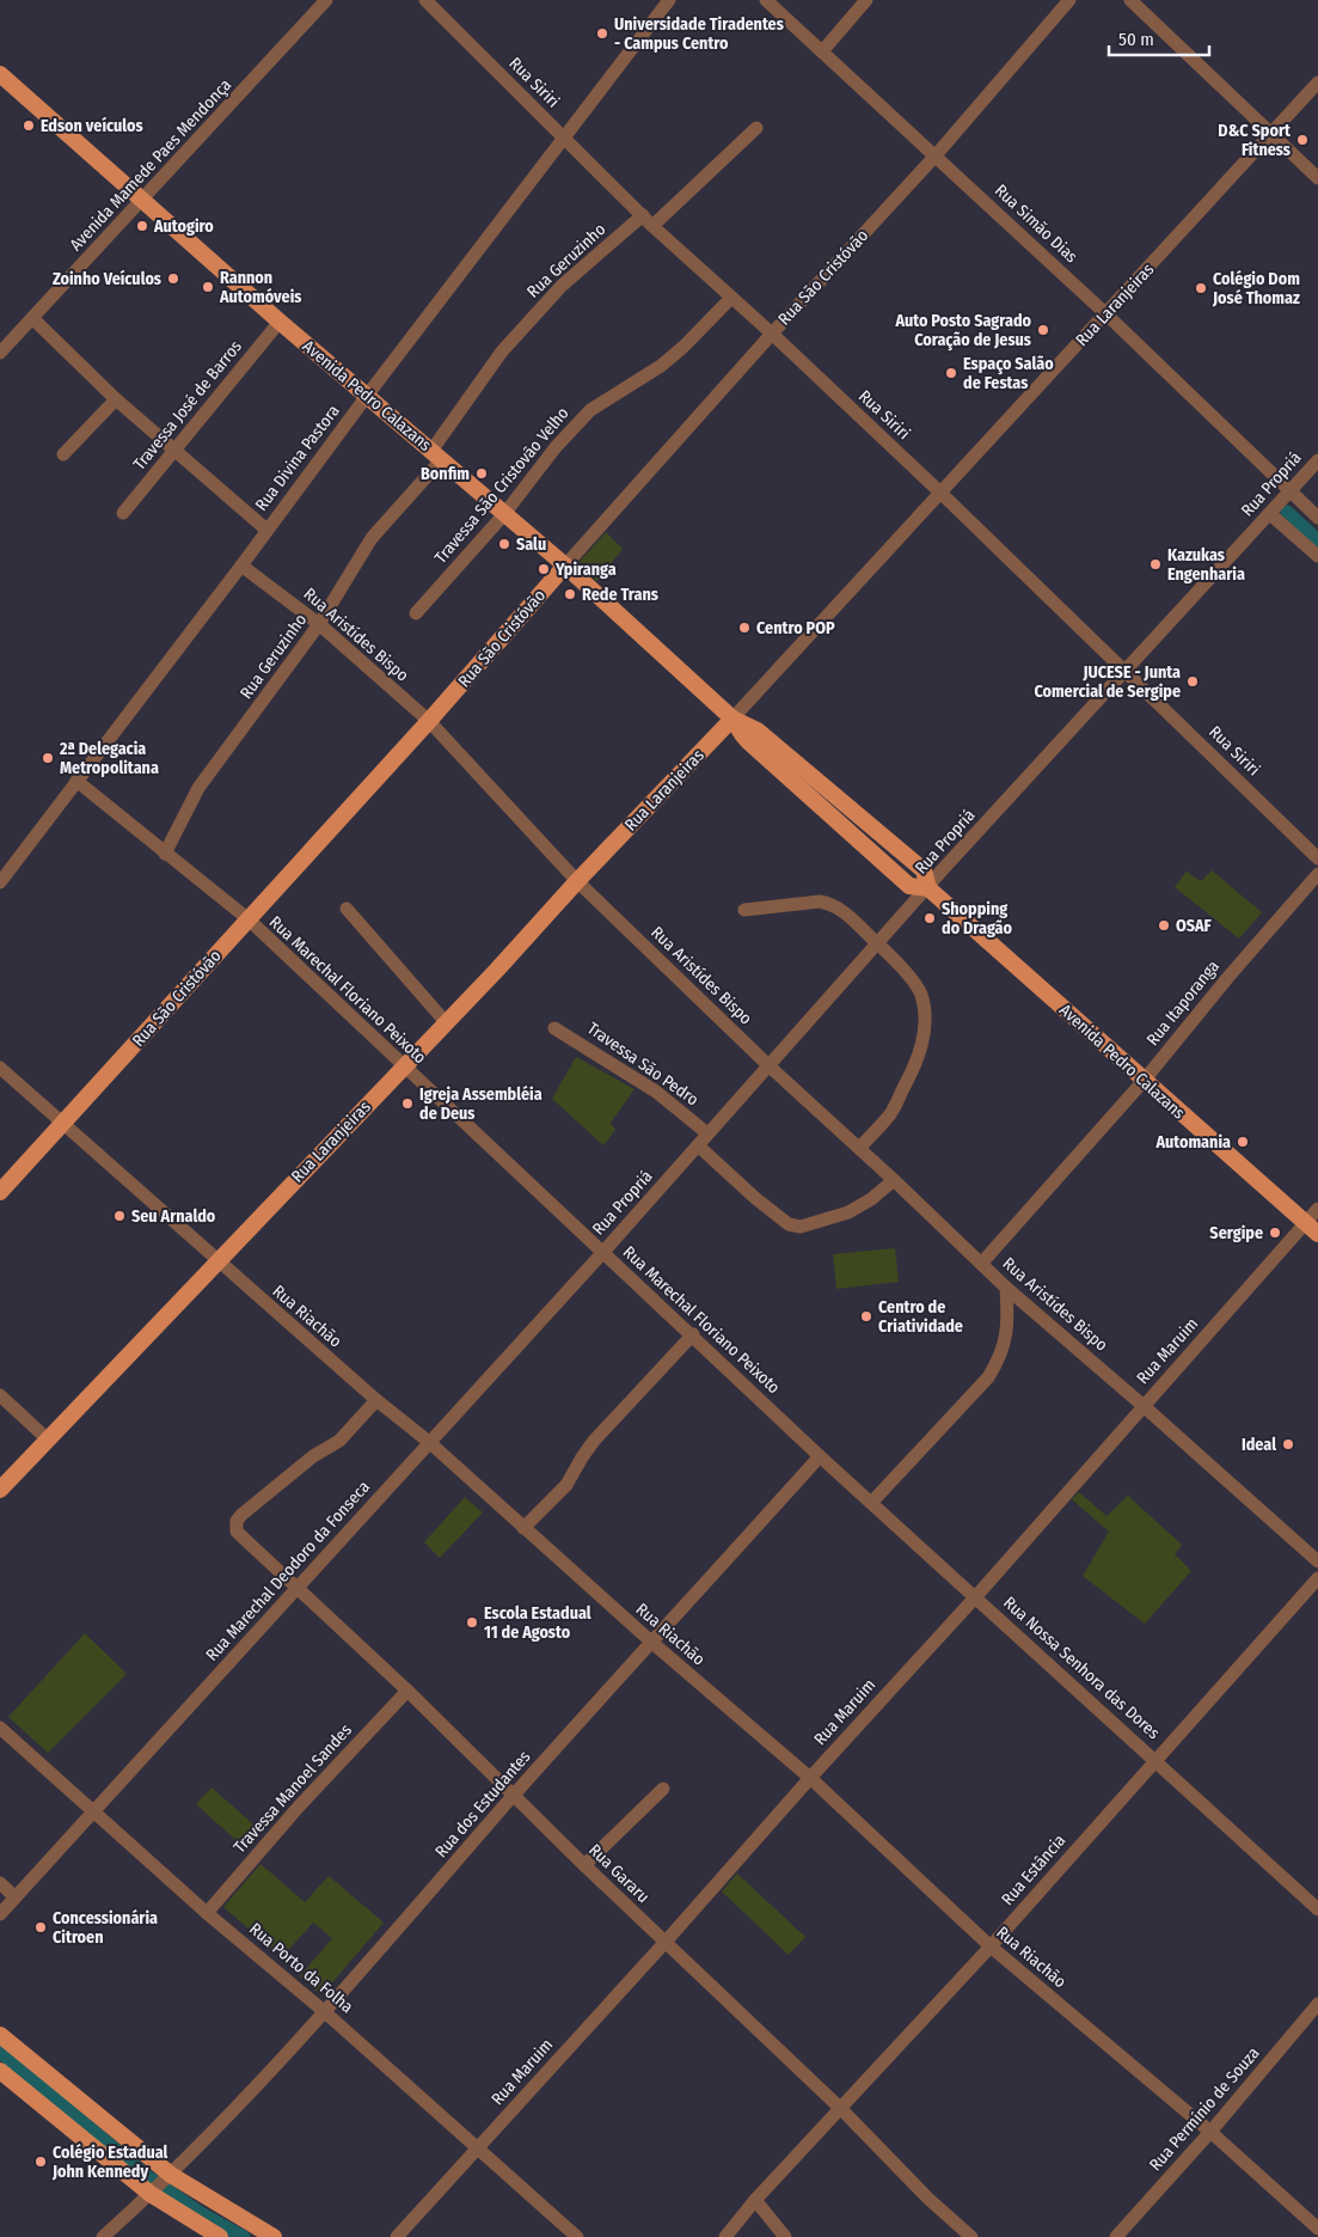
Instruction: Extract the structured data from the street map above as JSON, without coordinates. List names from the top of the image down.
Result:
{
  "streets": {
    "main road": ["Rua São Cristóvão", "Rua Laranjeiras", "Avenida Pedro Calazans"],
    "street": [
      "Rua Siriri",
      "Avenida Mamede Paes Mendonça",
      "Rua Simão Dias",
      "Rua Geruzinho",
      "Travessa José de Barros",
      "Rua Divina Pastora",
      "Rua Propriá",
      "Travessa São Cristovão Velho",
      "Rua Aristídes Bispo",
      "Rua Marechal Floriano Peixoto",
      "Rua Itaporanga",
      "Travessa São Pedro",
      "Rua Riachão",
      "Rua Maruim",
      "Rua Marechal Deodoro da Fonseca",
      "Rua Nossa Senhora das Dores",
      "Travessa Manoel Sandes",
      "Rua dos Estudantes",
      "Rua Estância",
      "Rua Gararu",
      "Rua Porto da Folha",
      "Rua Permínio de Souza"
    ]
  },
  "crossings": [
    ["Rua Siriri", "Rua Geruzinho"],
    ["Rua Siriri", "Rua São Cristóvão"],
    ["Rua Siriri", "Rua Laranjeiras"],
    ["Rua Siriri", "Rua Divina Pastora"],
    ["Rua Siriri", "Rua Propriá"],
    ["Rua Siriri", "Travessa São Cristovão Velho"],
    ["Avenida Mamede Paes Mendonça", "Avenida Pedro Calazans"],
    ["Rua Simão Dias", "Rua São Cristóvão"],
    ["Rua Simão Dias", "Rua Laranjeiras"],
    ["Rua Simão Dias", "Rua Propriá"],
    ["Rua Geruzinho", "Avenida Pedro Calazans"],
    ["Rua Geruzinho", "Rua Aristídes Bispo"],
    ["Rua Geruzinho", "Rua Marechal Floriano Peixoto"],
    ["Rua São Cristóvão", "Avenida Pedro Calazans"],
    ["Rua São Cristóvão", "Rua Aristídes Bispo"],
    ["Rua São Cristóvão", "Rua Marechal Floriano Peixoto"],
    ["Rua São Cristóvão", "Rua Riachão"],
    ["Rua Laranjeiras", "Avenida Pedro Calazans"],
    ["Rua Laranjeiras", "Rua Aristídes Bispo"],
    ["Rua Laranjeiras", "Rua Marechal Floriano Peixoto"],
    ["Rua Laranjeiras", "Rua Riachão"],
    ["Avenida Pedro Calazans", "Travessa José de Barros"],
    ["Avenida Pedro Calazans", "Rua Divina Pastora"],
    ["Avenida Pedro Calazans", "Rua Propriá"],
    ["Avenida Pedro Calazans", "Travessa São Cristovão Velho"],
    ["Avenida Pedro Calazans", "Rua Itaporanga"],
    ["Avenida Pedro Calazans", "Rua Maruim"],
    ["Rua Divina Pastora", "Rua Aristídes Bispo"],
    ["Rua Divina Pastora", "Rua Marechal Floriano Peixoto"],
    ["Rua Propriá", "Rua Aristídes Bispo"],
    ["Rua Propriá", "Rua Marechal Floriano Peixoto"],
    ["Rua Propriá", "Travessa São Pedro"],
    ["Rua Propriá", "Rua Marechal Deodoro da Fonseca"],
    ["Rua Aristídes Bispo", "Rua Itaporanga"],
    ["Rua Aristídes Bispo", "Rua Maruim"],
    ["Rua Marechal Floriano Peixoto", "Rua Marechal Deodoro da Fonseca"],
    ["Rua Marechal Floriano Peixoto", "Rua Nossa Senhora das Dores"],
    ["Rua Marechal Floriano Peixoto", "Rua dos Estudantes"],
    ["Rua Riachão", "Rua Maruim"],
    ["Rua Riachão", "Rua Marechal Deodoro da Fonseca"],
    ["Rua Riachão", "Rua dos Estudantes"],
    ["Rua Riachão", "Rua Estância"],
    ["Rua Riachão", "Rua Gararu"],
    ["Rua Riachão", "Rua Permínio de Souza"],
    ["Rua Maruim", "Rua Nossa Senhora das Dores"],
    ["Rua Maruim", "Rua Gararu"],
    ["Rua Maruim", "Rua Porto da Folha"],
    ["Rua Marechal Deodoro da Fonseca", "Rua Gararu"],
    ["Rua Marechal Deodoro da Fonseca", "Rua Porto da Folha"],
    ["Rua Nossa Senhora das Dores", "Rua dos Estudantes"],
    ["Rua Nossa Senhora das Dores", "Rua Estância"],
    ["Travessa Manoel Sandes", "Rua Gararu"],
    ["Travessa Manoel Sandes", "Rua Porto da Folha"],
    ["Rua dos Estudantes", "Rua Gararu"],
    ["Rua dos Estudantes", "Rua Porto da Folha"],
    ["Rua Estância", "Rua Gararu"]
  ],
  "places": [
    "Universidade Tiradentes - Campus Centro",
    "Edson veículos",
    "D&C Sport Fitness",
    "Autogiro",
    "Zoinho Veículos",
    "Rannon Automóveis",
    "Colégio Dom José Thomaz",
    "Auto Posto Sagrado Coração de Jesus",
    "Espaço Salão de Festas",
    "Bonfim",
    "Salu",
    "Kazukas Engenharia",
    "Ypiranga",
    "Rede Trans",
    "Centro POP",
    "JUCESE - Junta Comercial de Sergipe",
    "2ª Delegacia Metropolitana",
    "Shopping do Dragão",
    "OSAF",
    "Igreja Assembléia de Deus",
    "Automania",
    "Seu Arnaldo",
    "Sergipe",
    "Centro de Criatividade",
    "Ideal",
    "Escola Estadual 11 de Agosto",
    "Concessionária Citroen",
    "Colégio Estadual John Kennedy"
  ],
  "scale_bar": "50 m"
}
